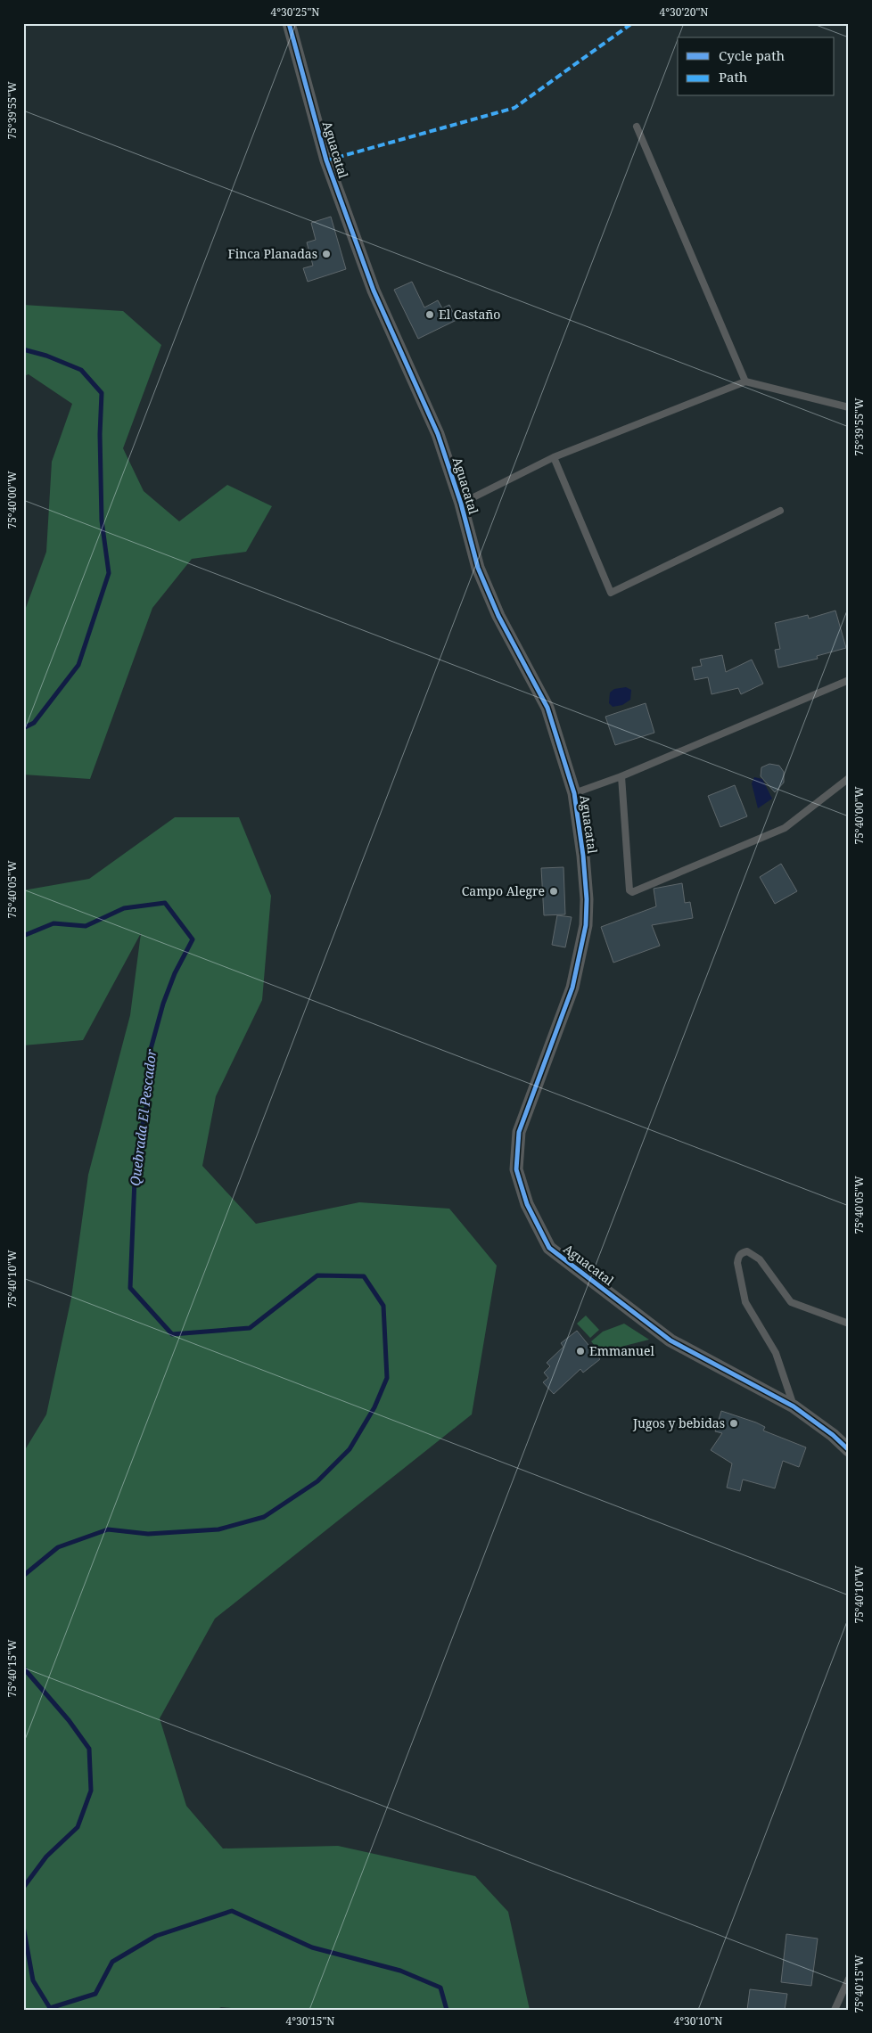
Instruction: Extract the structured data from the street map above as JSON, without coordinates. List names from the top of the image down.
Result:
{
  "streets": {
    "street": ["Aguacatal"]
  },
  "water": ["Quebrada El Pescador"],
  "places": [
    "Finca Planadas",
    "El Castaño",
    "Campo Alegre",
    "Emmanuel",
    "Jugos y bebidas"
  ],
  "legend": ["Cycle path", "Path"],
  "coordinates": [
    "4°30'25\"N",
    "4°30'20\"N",
    "75°39'55\"W",
    "75°40'00\"W",
    "75°40'05\"W",
    "75°40'10\"W",
    "75°40'15\"W",
    "4°30'15\"N",
    "4°30'10\"N"
  ]
}
